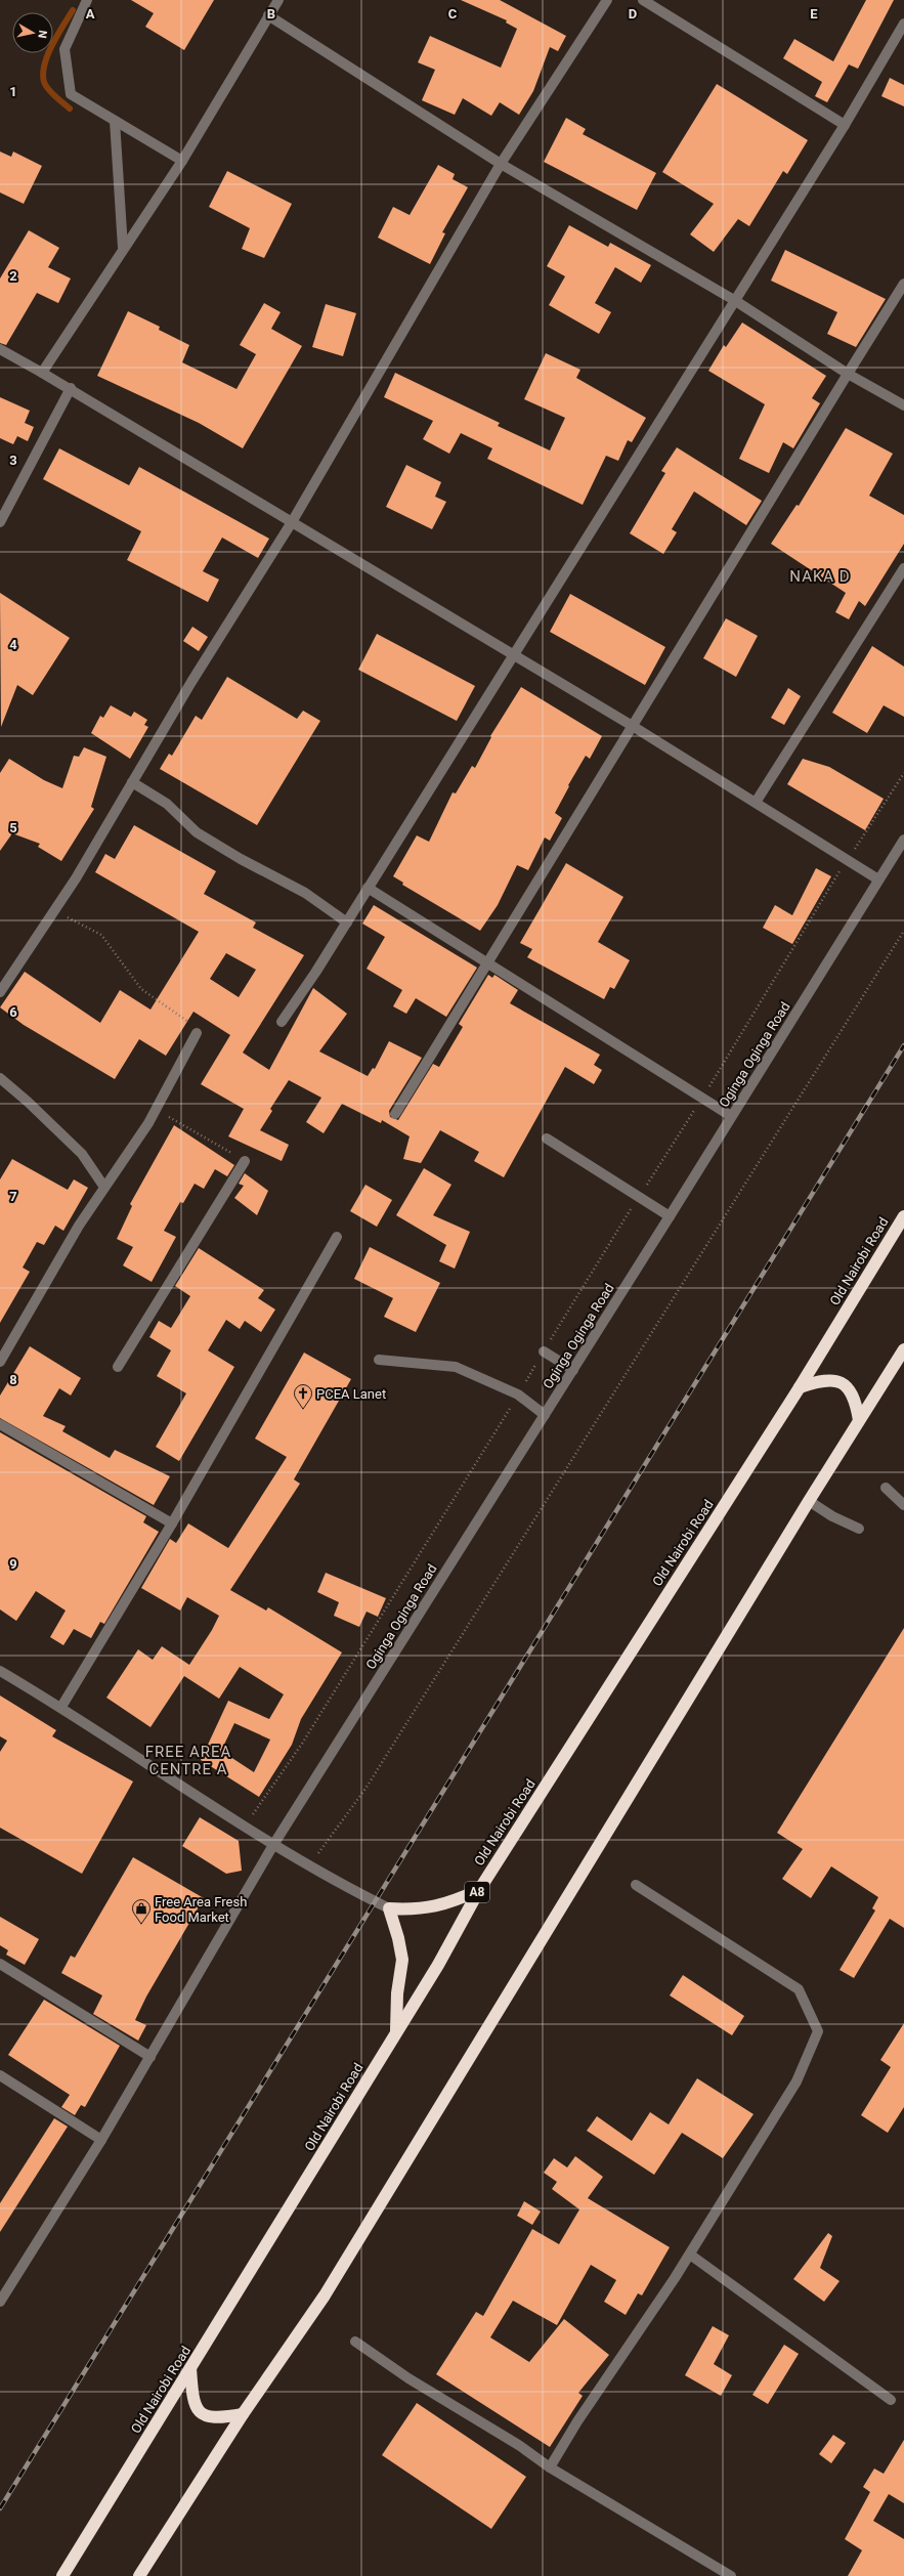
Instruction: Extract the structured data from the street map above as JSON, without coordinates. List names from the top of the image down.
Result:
{
  "streets": {
    "highway": ["Old Nairobi Road", "A8"],
    "street": ["Oginga Oginga Road"]
  },
  "districts": ["NAKA D", "FREE AREA CENTRE A"],
  "places": {
    "church": ["PCEA Lanet"],
    "shop": ["Free Area Fresh Food Market"]
  },
  "north": "right",
  "grid": {
    "columns": [
      "A",
      "B",
      "C",
      "D",
      "E"
    ],
    "rows": [
      "1",
      "2",
      "3",
      "4",
      "5",
      "6",
      "7",
      "8",
      "9"
    ]
  }
}
